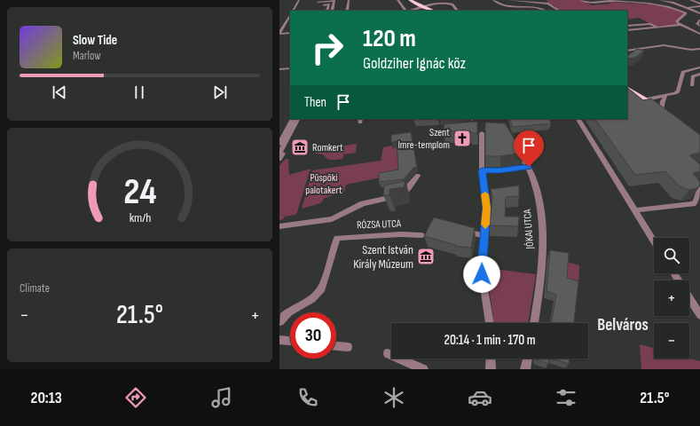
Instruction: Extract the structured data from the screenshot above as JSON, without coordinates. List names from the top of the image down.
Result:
{
  "streets": {
    "street": ["RÓZSA UTCA", "JÓKAI UTCA"]
  },
  "districts": ["Belváros"],
  "parks": ["Püspöki palotakert"],
  "places": {
    "church": ["Szent Imre-templom"],
    "museum": ["Romkert", "Szent István Király Múzeum"]
  },
  "page": {
    "turn": ["120 m", "Goldziher Ignác köz"],
    "song": ["Slow Tide", "Marlow"],
    "then": "Then",
    "map_buttons": ["+", "−"],
    "tile": "Climate",
    "heat": ["−", "21.5°", "+"],
    "limit": "30",
    "trip": "20:14 · 1 min · 170 m",
    "tabs": ["20:13", "21.5°"],
    "gauge": ["24", "km/h"]
  }
}
